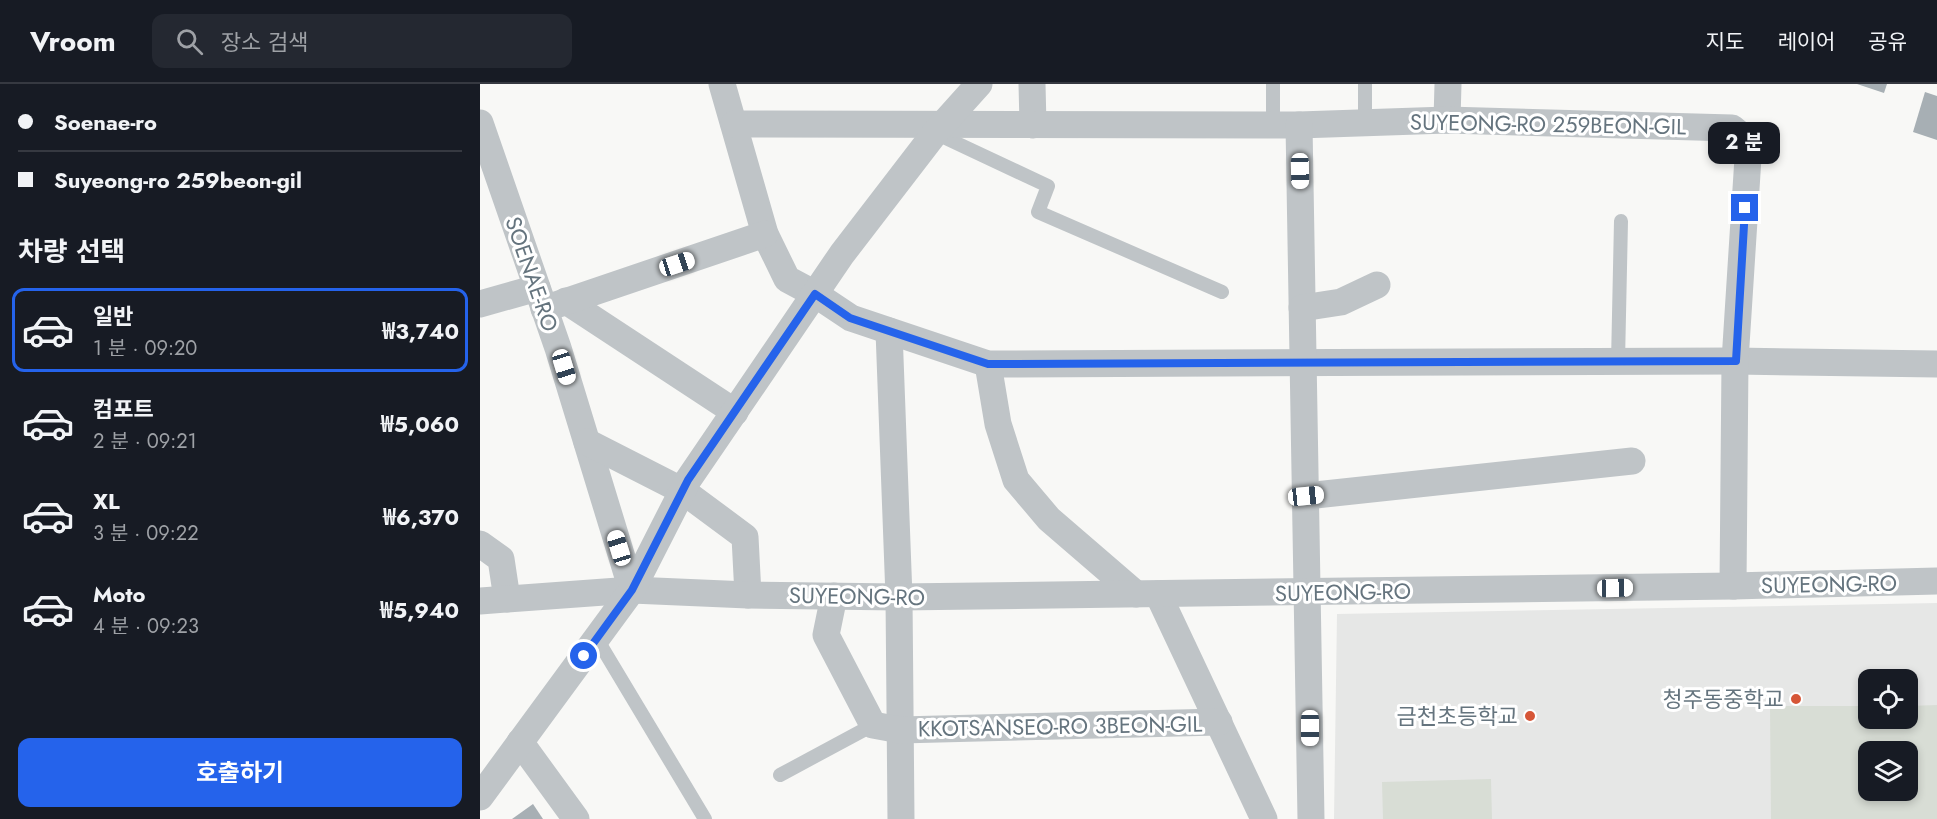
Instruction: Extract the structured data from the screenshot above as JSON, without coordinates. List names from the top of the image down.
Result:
{
  "streets": {
    "street": [
      "SUYEONG-RO 259BEON-GIL",
      "SOENAE-RO",
      "SUYEONG-RO",
      "KKOTSANSEO-RO 3BEON-GIL"
    ]
  },
  "crossings": [
    ["SUYEONG-RO 259BEON-GIL", "SUYEONG-RO"],
    ["SOENAE-RO", "SUYEONG-RO"]
  ],
  "places": ["청주동중학교", "금천초등학교"],
  "page": {
    "header": "Vroom",
    "search": "장소 검색",
    "nav": ["지도", "레이어", "공유"],
    "banner": ["Soenae-ro", "Suyeong-ro 259beon-gil"],
    "bubble": "2 분",
    "heading": "차량 선택",
    "list": [
      {
        "name": "일반",
        "note": "1 분 · 09:20",
        "value": "₩3,740"
      },
      {
        "name": "컴포트",
        "note": "2 분 · 09:21",
        "value": "₩5,060"
      },
      {
        "name": "XL",
        "note": "3 분 · 09:22",
        "value": "₩6,370"
      },
      {
        "name": "Moto",
        "note": "4 분 · 09:23",
        "value": "₩5,940"
      }
    ],
    "buttons": "호출하기"
  }
}
